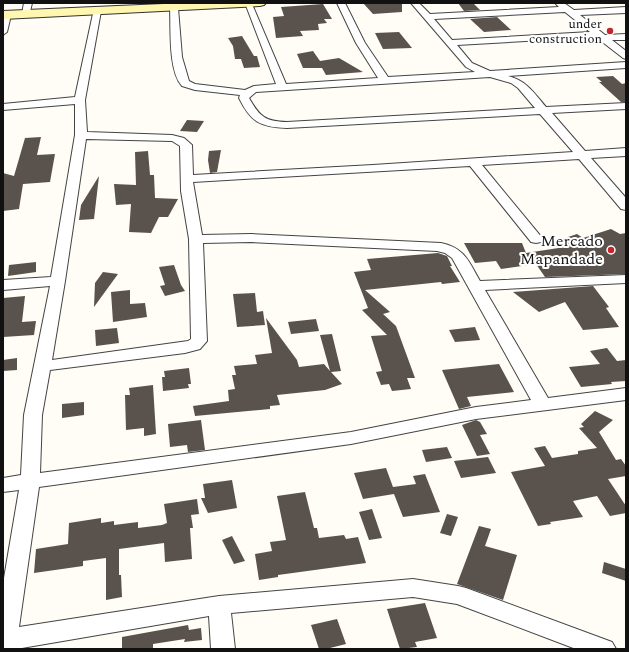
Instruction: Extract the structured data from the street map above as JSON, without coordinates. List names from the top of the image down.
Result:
{
  "places": ["under construction", "Mercado Mapandade"]
}
